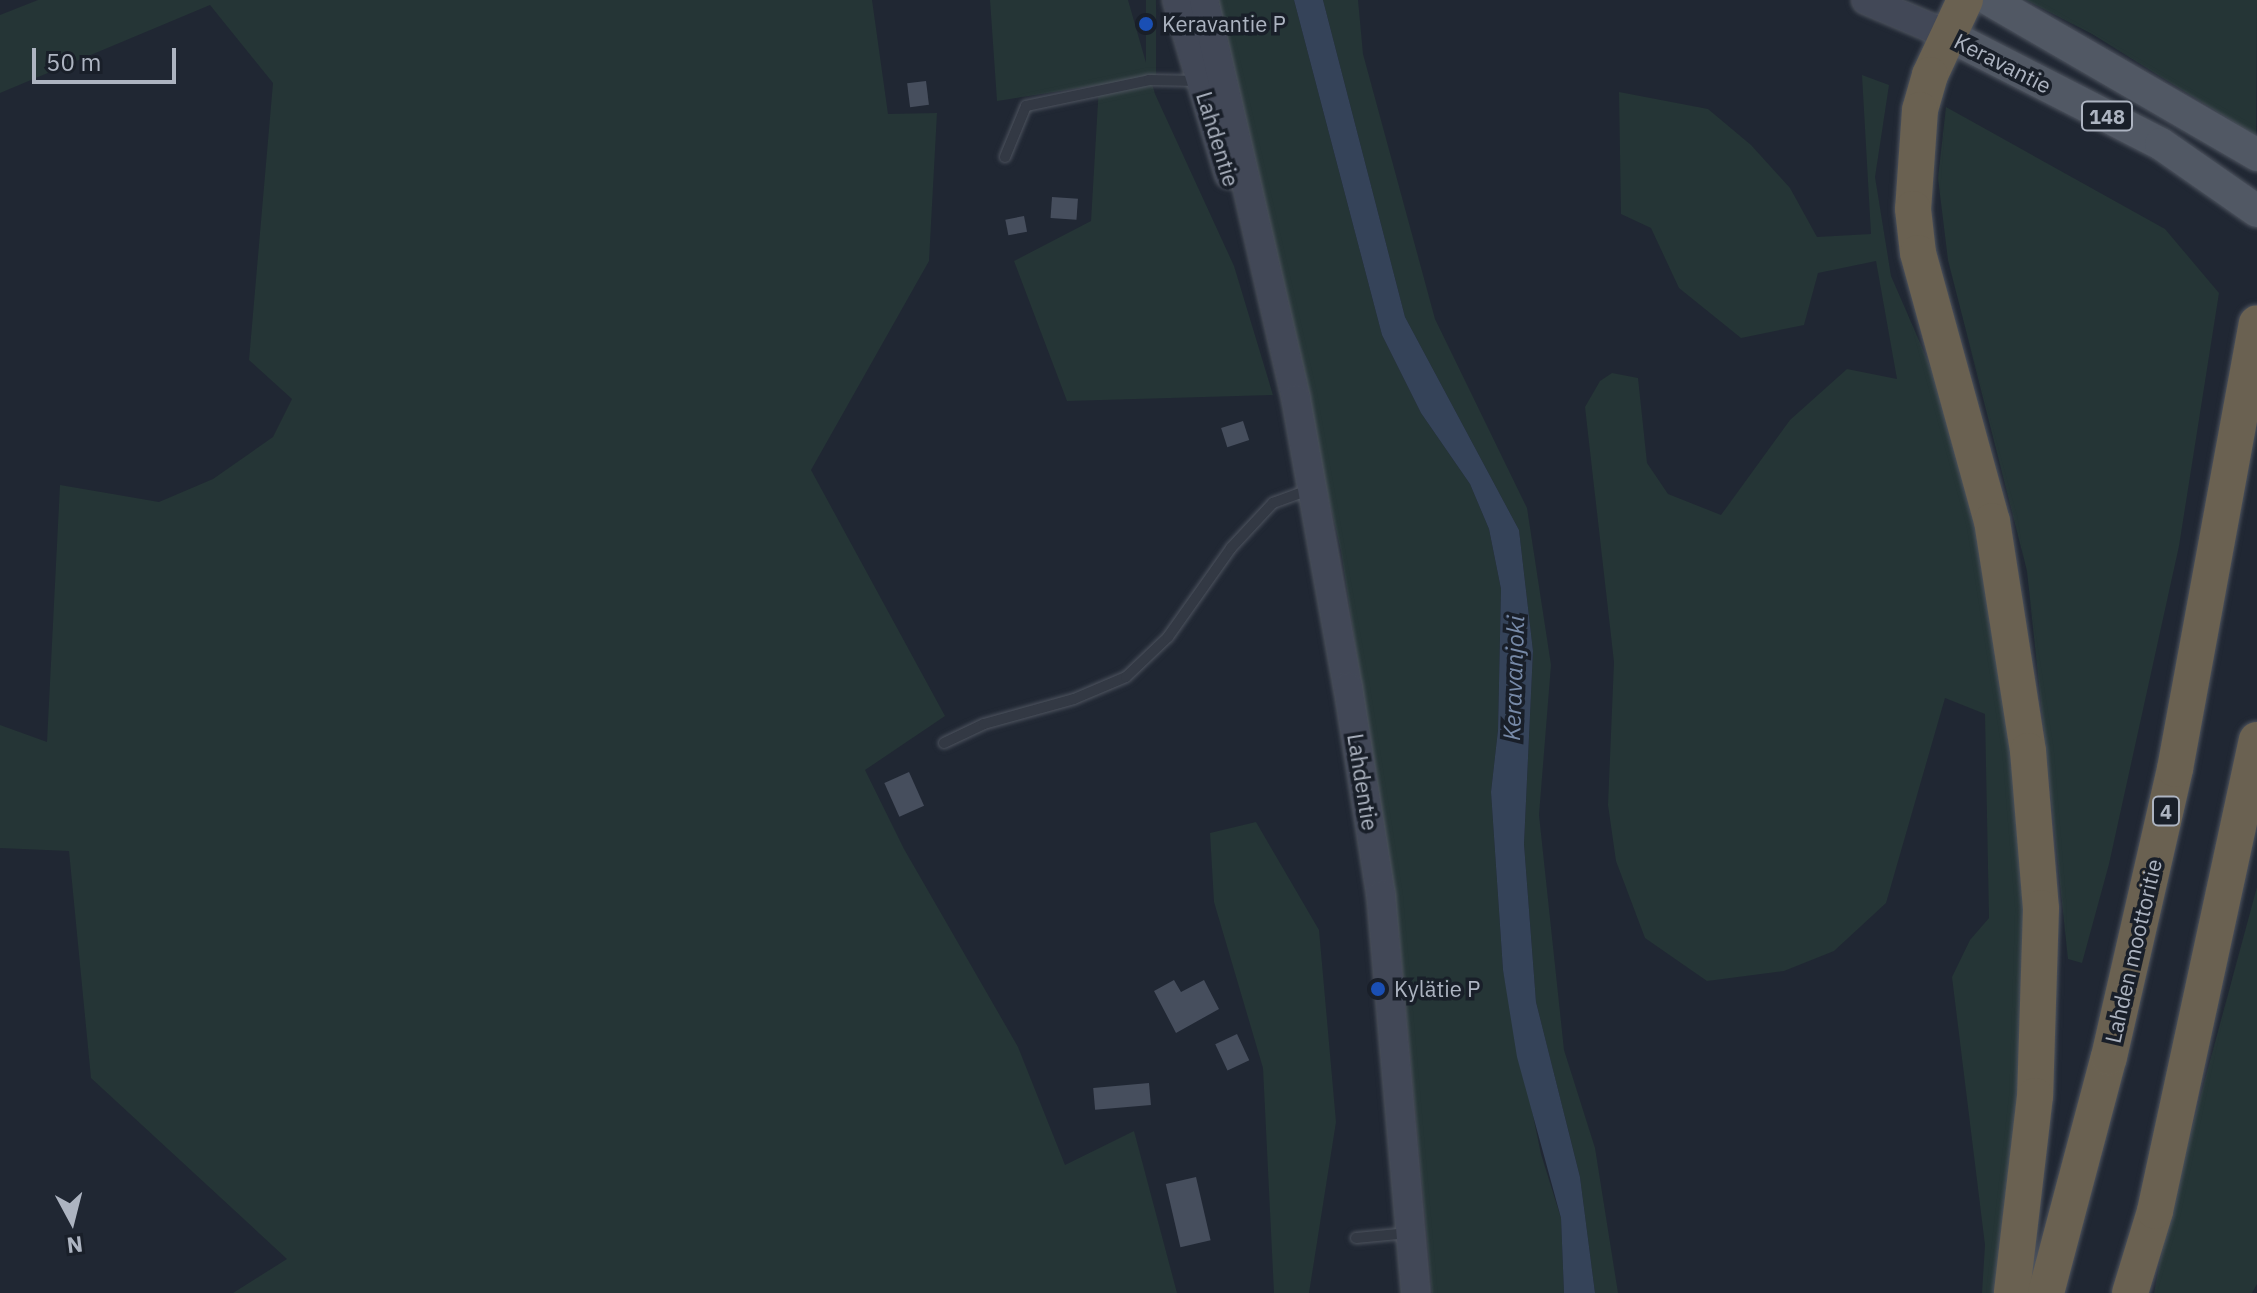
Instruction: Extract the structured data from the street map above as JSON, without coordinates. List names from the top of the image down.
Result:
{
  "streets": {
    "highway": ["4", "Lahden moottoritie"],
    "main road": ["Keravantie", "148", "Lahdentie"]
  },
  "water": ["Keravanjoki"],
  "places": ["Keravantie P", "Kylätie P"],
  "scale_bar": "50 m",
  "north": "bottom"
}
